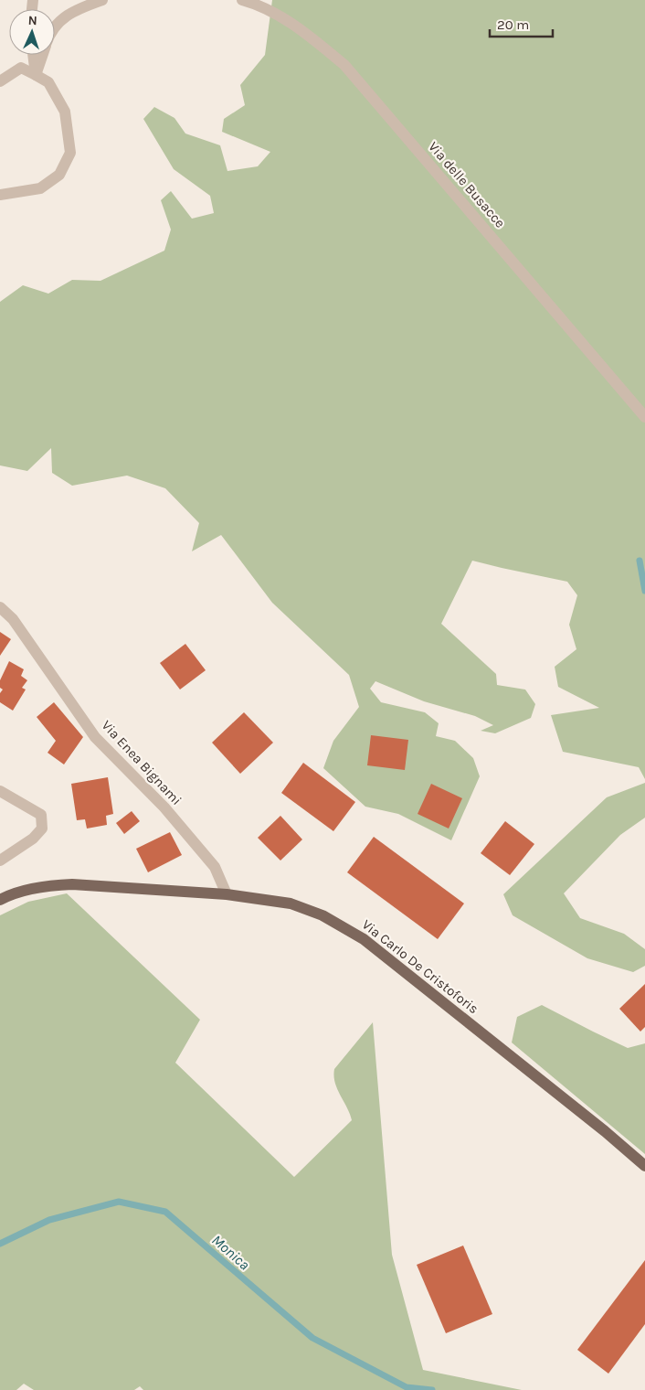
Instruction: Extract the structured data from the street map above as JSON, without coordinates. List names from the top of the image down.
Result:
{
  "streets": {
    "main road": ["Via Carlo De Cristoforis"],
    "street": ["Via delle Busacce", "Via Enea Bignami"]
  },
  "crossings": [
    ["Via Enea Bignami", "Via Carlo De Cristoforis"]
  ],
  "water": ["Monica"],
  "scale_bar": "20 m",
  "north": "top"
}
